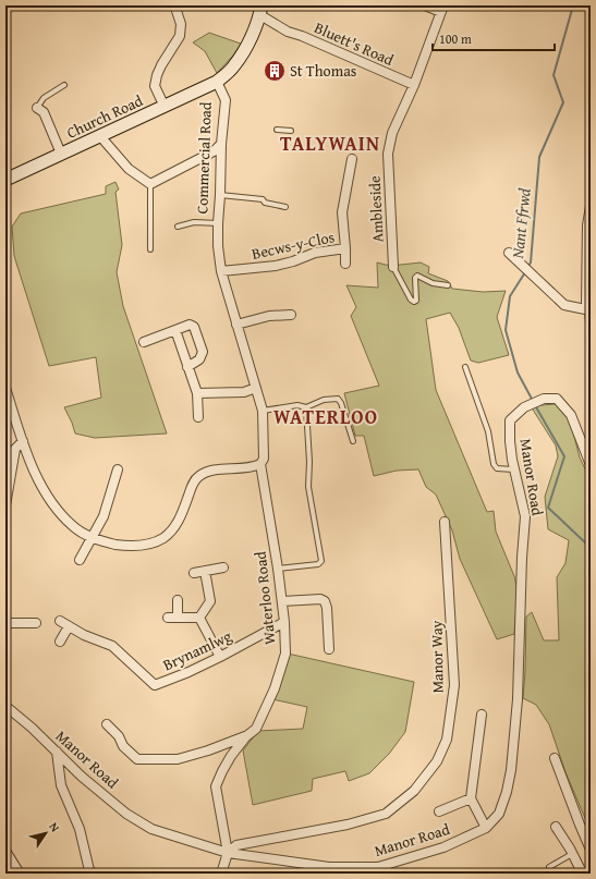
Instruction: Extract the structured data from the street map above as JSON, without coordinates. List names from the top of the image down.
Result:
{
  "streets": {
    "main road": ["Church Road", "Commercial Road"],
    "street": [
      "Bluett's Road",
      "Ambleside",
      "Becws-y-Clos",
      "Manor Road",
      "Waterloo Road",
      "Brynamlwg",
      "Manor Way"
    ]
  },
  "crossings": [
    ["Bluett's Road", "Commercial Road"],
    ["Bluett's Road", "Ambleside"],
    ["Church Road", "Commercial Road"],
    ["Commercial Road", "Becws-y-Clos"],
    ["Commercial Road", "Waterloo Road"],
    ["Manor Road", "Waterloo Road"],
    ["Manor Road", "Manor Way"],
    ["Waterloo Road", "Brynamlwg"],
    ["Waterloo Road", "Manor Way"]
  ],
  "districts": ["TALYWAIN", "WATERLOO"],
  "water": ["Nant Ffrwd"],
  "places": {
    "building": ["St Thomas"]
  },
  "scale_bar": "100 m",
  "north": "top right"
}
